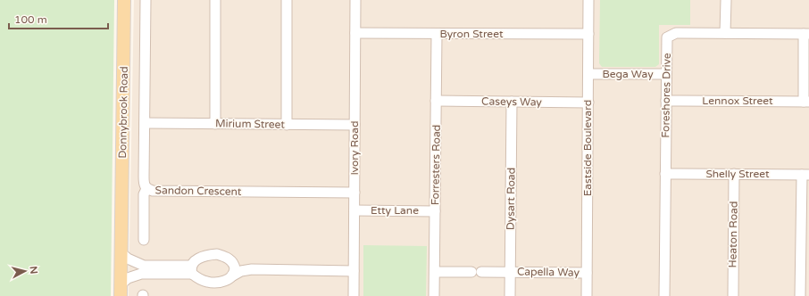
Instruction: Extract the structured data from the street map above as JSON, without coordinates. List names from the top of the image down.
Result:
{
  "streets": {
    "main road": ["Donnybrook Road"],
    "street": [
      "Byron Street",
      "Bega Way",
      "Foreshores Drive",
      "Lennox Street",
      "Caseys Way",
      "Mirium Street",
      "Ivory Road",
      "Eastside Boulevard",
      "Forresters Road",
      "Shelly Street",
      "Sandon Crescent",
      "Dysart Road",
      "Etty Lane",
      "Heaton Road",
      "Capella Way"
    ]
  },
  "crossings": [
    ["Byron Street", "Ivory Road"],
    ["Byron Street", "Eastside Boulevard"],
    ["Byron Street", "Forresters Road"],
    ["Bega Way", "Foreshores Drive"],
    ["Bega Way", "Eastside Boulevard"],
    ["Foreshores Drive", "Lennox Street"],
    ["Foreshores Drive", "Shelly Street"],
    ["Caseys Way", "Eastside Boulevard"],
    ["Caseys Way", "Forresters Road"],
    ["Caseys Way", "Dysart Road"],
    ["Mirium Street", "Ivory Road"],
    ["Mirium Street", "Sandon Crescent"],
    ["Ivory Road", "Sandon Crescent"],
    ["Ivory Road", "Etty Lane"],
    ["Eastside Boulevard", "Capella Way"],
    ["Forresters Road", "Etty Lane"],
    ["Forresters Road", "Capella Way"],
    ["Shelly Street", "Heaton Road"],
    ["Dysart Road", "Capella Way"]
  ],
  "scale_bar": "100 m",
  "north": "right"
}
